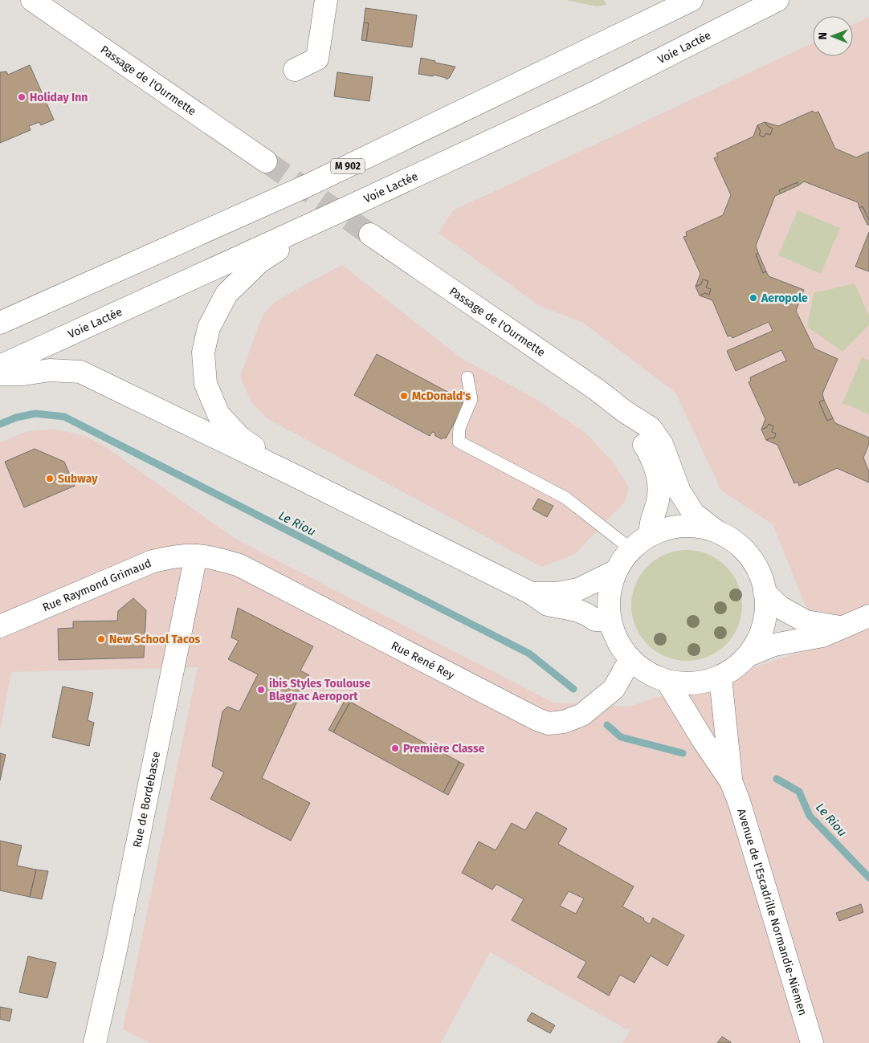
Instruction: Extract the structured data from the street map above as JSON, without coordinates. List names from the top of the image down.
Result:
{
  "streets": {
    "main road": [
      "Voie Lactée",
      "Passage de l'Ourmette",
      "M 902",
      "Rue Raymond Grimaud",
      "Rue René Rey",
      "Rue de Bordebasse",
      "Avenue de l'Escadrille Normandie-Niemen"
    ]
  },
  "crossings": [
    ["Rue Raymond Grimaud", "Rue René Rey"],
    ["Rue Raymond Grimaud", "Rue de Bordebasse"],
    ["Rue René Rey", "Rue de Bordebasse"]
  ],
  "water": ["Le Riou"],
  "places": [
    "Holiday Inn",
    "Aeropole",
    "McDonald's",
    "Subway",
    "New School Tacos",
    "ibis Styles Toulouse Blagnac Aeroport",
    "Première Classe"
  ],
  "north": "left"
}
